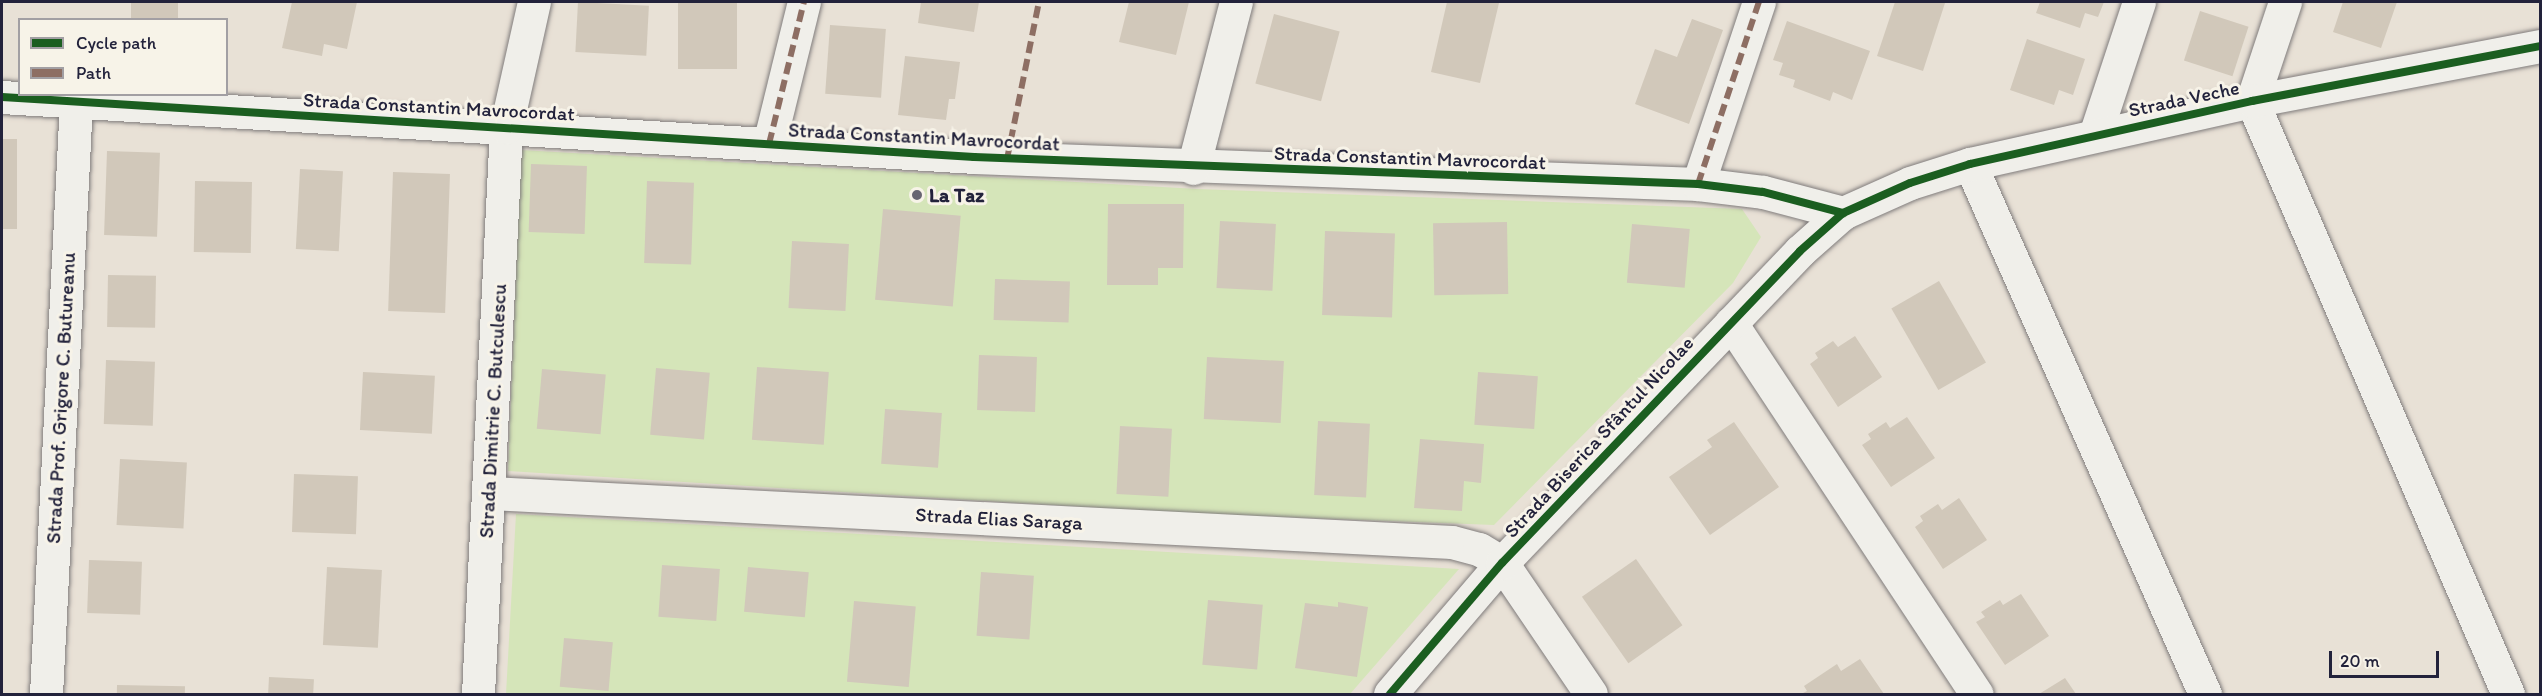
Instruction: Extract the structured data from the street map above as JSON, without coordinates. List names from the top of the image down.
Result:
{
  "streets": {
    "street": [
      "Strada Veche",
      "Strada Constantin Mavrocordat",
      "Strada Prof. Grigore C. Butureanu",
      "Strada Dimitrie C. Butculescu",
      "Strada Biserica Sfântul Nicolae",
      "Strada Elias Saraga"
    ]
  },
  "crossings": [
    ["Strada Veche", "Strada Constantin Mavrocordat"],
    ["Strada Veche", "Strada Biserica Sfântul Nicolae"],
    ["Strada Constantin Mavrocordat", "Strada Prof. Grigore C. Butureanu"],
    ["Strada Constantin Mavrocordat", "Strada Dimitrie C. Butculescu"],
    ["Strada Constantin Mavrocordat", "Strada Biserica Sfântul Nicolae"],
    ["Strada Dimitrie C. Butculescu", "Strada Elias Saraga"],
    ["Strada Biserica Sfântul Nicolae", "Strada Elias Saraga"]
  ],
  "places": ["La Taz"],
  "legend": ["Cycle path", "Path"],
  "scale_bar": "20 m"
}
